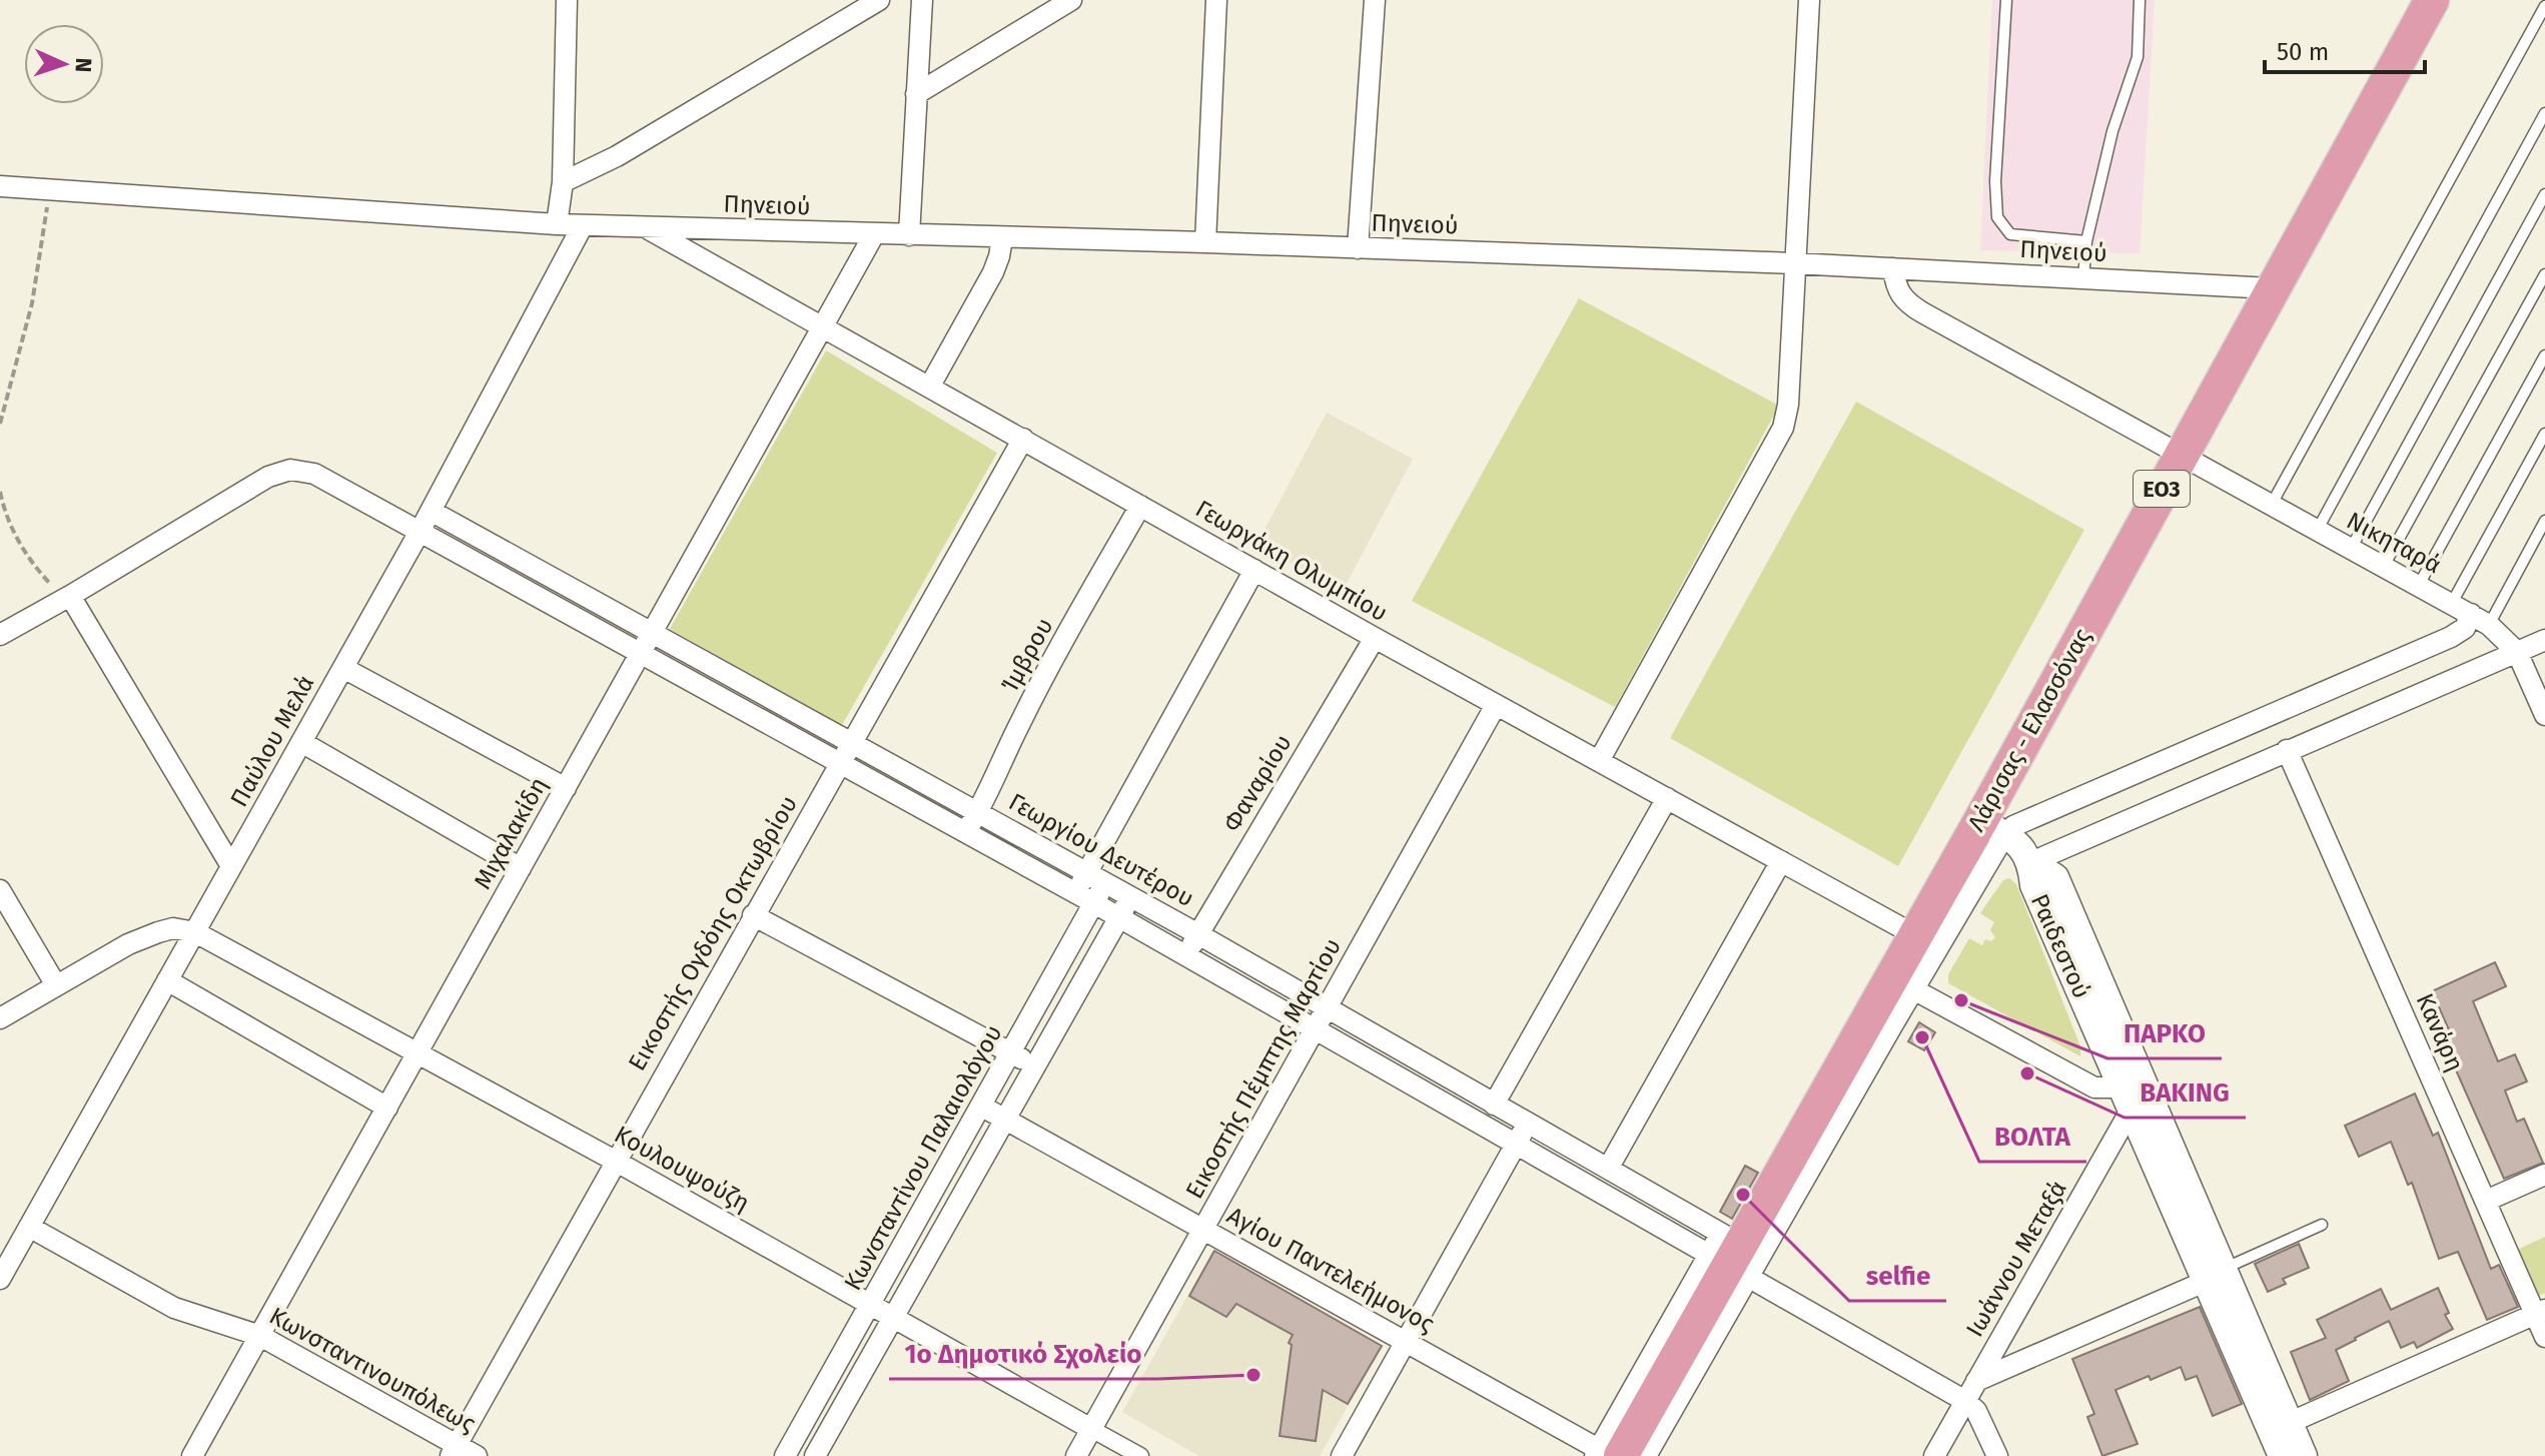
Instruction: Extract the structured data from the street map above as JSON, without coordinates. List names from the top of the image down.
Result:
{
  "streets": {
    "highway": ["ΕΟ3", "Λάρισας - Ελασσόνας"],
    "street": [
      "Πηνειού",
      "Νικηταρά",
      "Γεωργάκη Ολυμπίου",
      "Ίμβρου",
      "Παύλου Μελά",
      "Φαναρίου",
      "Μιχαλακίδη",
      "Γεωργίου Δευτέρου",
      "Εικοστής Ογδόης Οκτωβρίου",
      "Ραιδεστού",
      "Κανάρη",
      "Εικοστής Πέμπτης Μαρτίου",
      "Κωνσταντίνου Παλαιολόγου",
      "Κουλουψούζη",
      "Ιωάννου Μεταξά",
      "Αγίου Παντελεήμονος",
      "Κωνσταντινουπόλεως"
    ]
  },
  "crossings": [
    ["Πηνειού", "Νικηταρά"],
    ["Πηνειού", "Γεωργάκη Ολυμπίου"],
    ["Πηνειού", "Λάρισας - Ελασσόνας"],
    ["Πηνειού", "Παύλου Μελά"],
    ["Πηνειού", "Μιχαλακίδη"],
    ["Νικηταρά", "Λάρισας - Ελασσόνας"],
    ["Γεωργάκη Ολυμπίου", "Ίμβρου"],
    ["Γεωργάκη Ολυμπίου", "Λάρισας - Ελασσόνας"],
    ["Γεωργάκη Ολυμπίου", "Φαναρίου"],
    ["Γεωργάκη Ολυμπίου", "Μιχαλακίδη"],
    ["Γεωργάκη Ολυμπίου", "Εικοστής Ογδόης Οκτωβρίου"],
    ["Γεωργάκη Ολυμπίου", "Εικοστής Πέμπτης Μαρτίου"],
    ["Γεωργάκη Ολυμπίου", "Κωνσταντίνου Παλαιολόγου"],
    ["Ίμβρου", "Γεωργίου Δευτέρου"],
    ["Λάρισας - Ελασσόνας", "Γεωργίου Δευτέρου"],
    ["Λάρισας - Ελασσόνας", "Αγίου Παντελεήμονος"],
    ["Παύλου Μελά", "Γεωργίου Δευτέρου"],
    ["Παύλου Μελά", "Κουλουψούζη"],
    ["Παύλου Μελά", "Κωνσταντινουπόλεως"],
    ["Φαναρίου", "Γεωργίου Δευτέρου"],
    ["Μιχαλακίδη", "Γεωργίου Δευτέρου"],
    ["Μιχαλακίδη", "Κουλουψούζη"],
    ["Μιχαλακίδη", "Κωνσταντινουπόλεως"],
    ["Γεωργίου Δευτέρου", "Εικοστής Ογδόης Οκτωβρίου"],
    ["Γεωργίου Δευτέρου", "Εικοστής Πέμπτης Μαρτίου"],
    ["Γεωργίου Δευτέρου", "Κωνσταντίνου Παλαιολόγου"],
    ["Εικοστής Ογδόης Οκτωβρίου", "Κουλουψούζη"],
    ["Εικοστής Ογδόης Οκτωβρίου", "Κωνσταντινουπόλεως"],
    ["Ραιδεστού", "Ιωάννου Μεταξά"],
    ["Εικοστής Πέμπτης Μαρτίου", "Κουλουψούζη"],
    ["Εικοστής Πέμπτης Μαρτίου", "Αγίου Παντελεήμονος"],
    ["Κωνσταντίνου Παλαιολόγου", "Κουλουψούζη"],
    ["Κωνσταντίνου Παλαιολόγου", "Αγίου Παντελεήμονος"]
  ],
  "places": [
    "ΠΑΡΚΟ",
    "ΒΟΛΤΑ",
    "BAKING",
    "selfie",
    "1o Δημοτικό Σχολείο"
  ],
  "scale_bar": "50 m",
  "north": "right"
}
